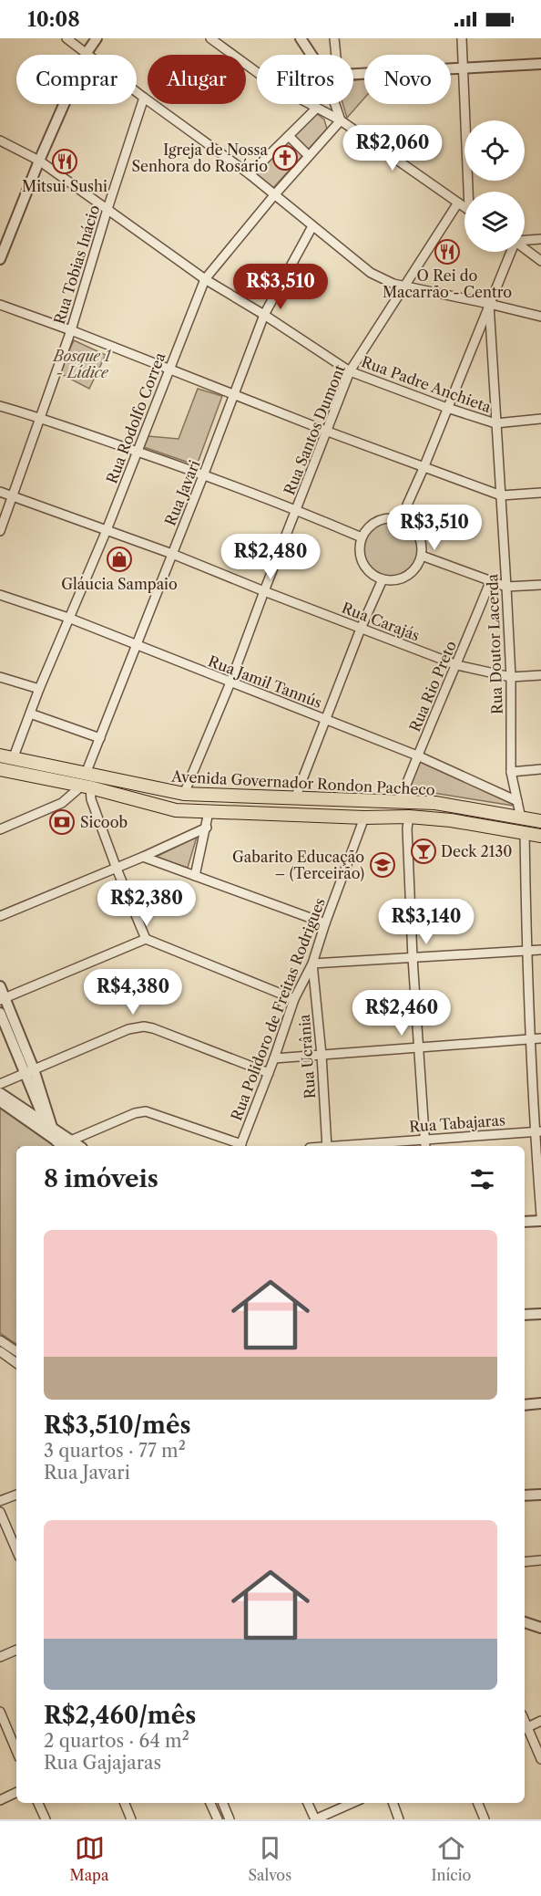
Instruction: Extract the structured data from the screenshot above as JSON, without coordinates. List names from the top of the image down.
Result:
{
  "streets": {
    "main road": ["Avenida Governador Rondon Pacheco"],
    "street": [
      "Rua Tobias Inácio",
      "Rua Padre Anchieta",
      "Rua Rodolfo Correa",
      "Rua Santos Dumont",
      "Rua Javari",
      "Rua Carajás",
      "Rua Doutor Lacerda",
      "Rua Jamil Tannús",
      "Rua Rio Preto",
      "Rua Polidoro de Freitas Rodrigues",
      "Rua Ucrânia",
      "Rua Tabajaras"
    ]
  },
  "crossings": [
    ["Rua Tobias Inácio", "Rua Padre Anchieta"],
    ["Rua Tobias Inácio", "Rua Carajás"],
    ["Rua Padre Anchieta", "Rua Rodolfo Correa"],
    ["Rua Padre Anchieta", "Rua Santos Dumont"],
    ["Rua Padre Anchieta", "Rua Javari"],
    ["Rua Padre Anchieta", "Rua Doutor Lacerda"],
    ["Rua Rodolfo Correa", "Rua Carajás"],
    ["Rua Rodolfo Correa", "Rua Jamil Tannús"],
    ["Rua Rodolfo Correa", "Avenida Governador Rondon Pacheco"],
    ["Rua Santos Dumont", "Rua Carajás"],
    ["Rua Santos Dumont", "Rua Jamil Tannús"],
    ["Rua Santos Dumont", "Avenida Governador Rondon Pacheco"],
    ["Rua Javari", "Rua Carajás"],
    ["Rua Javari", "Rua Jamil Tannús"],
    ["Rua Javari", "Avenida Governador Rondon Pacheco"],
    ["Rua Carajás", "Rua Doutor Lacerda"],
    ["Rua Carajás", "Rua Rio Preto"],
    ["Rua Doutor Lacerda", "Rua Jamil Tannús"],
    ["Rua Doutor Lacerda", "Avenida Governador Rondon Pacheco"],
    ["Rua Jamil Tannús", "Rua Rio Preto"],
    ["Rua Rio Preto", "Avenida Governador Rondon Pacheco"],
    ["Avenida Governador Rondon Pacheco", "Rua Polidoro de Freitas Rodrigues"],
    ["Rua Polidoro de Freitas Rodrigues", "Rua Ucrânia"]
  ],
  "parks": ["Bosque 1 - Lídice"],
  "places": {
    "church": ["Igreja de Nossa Senhora do Rosário"],
    "restaurant": ["Mitsui Sushi", "O Rei do Macarrão - Centro"],
    "shop": ["Gláucia Sampaio"],
    "bank": ["Sicoob"],
    "bar": ["Deck 2130"],
    "school or university": ["Gabarito Educação – (Terceirão)"]
  },
  "page": {
    "status": "10:08",
    "chip": [
      "Comprar",
      "Alugar",
      "Filtros",
      "Novo"
    ],
    "price": [
      "R$2,060",
      "R$3,510",
      "R$3,510",
      "R$2,480",
      "R$2,380",
      "R$3,140",
      "R$4,380",
      "R$2,460"
    ],
    "heading": "8 imóveis",
    "list": [
      {
        "name": "R$3,510/mês",
        "note": "3 quartos · 77 m² · Rua Javari"
      },
      {
        "name": "R$2,460/mês",
        "note": "2 quartos · 64 m² · Rua Gajajaras"
      }
    ],
    "tabs": ["Mapa", "Salvos", "Início"]
  }
}
